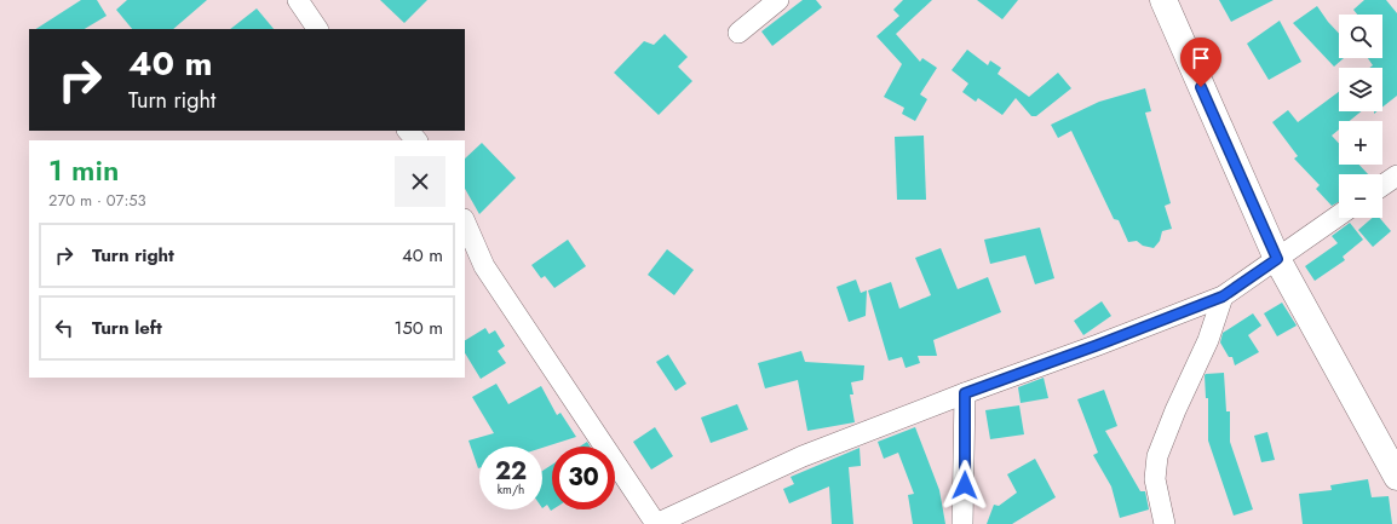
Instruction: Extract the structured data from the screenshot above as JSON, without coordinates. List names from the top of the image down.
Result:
{
  "page": {
    "map_buttons": ["+", "−"],
    "turn": ["40 m", "Turn right"],
    "heading": ["1 min", "270 m · 07:53"],
    "list": [
      {
        "name": "Turn right",
        "value": "40 m"
      },
      {
        "name": "Turn left",
        "value": "150 m"
      }
    ],
    "speed": "22 km/h",
    "limit": "30"
  }
}
